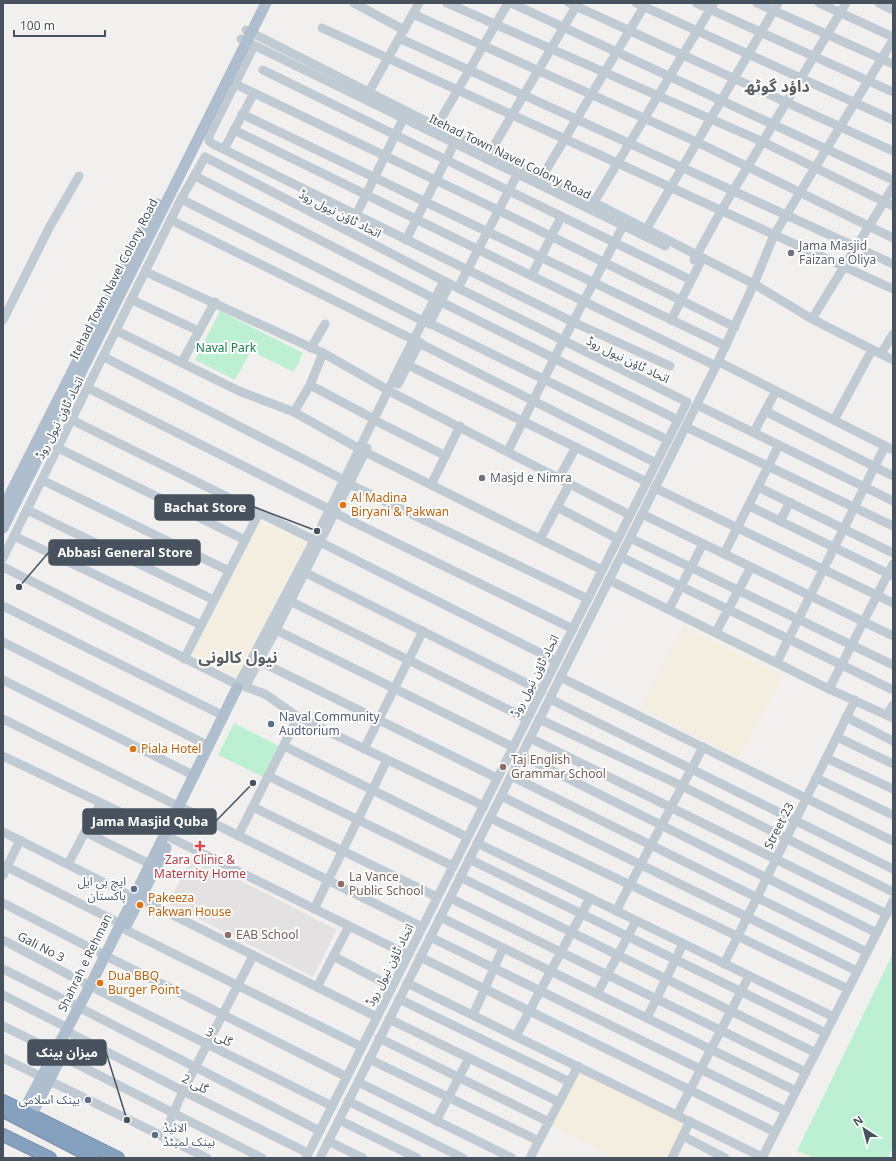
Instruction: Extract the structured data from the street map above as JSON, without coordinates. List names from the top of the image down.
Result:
{
  "streets": {
    "main road": ["Itehad Town Navel Colony Road", "Shahrah e Rehman"],
    "street": [
      "اتحاد ٹاؤن نیول روڈ",
      "Street 23",
      "Gali No 3",
      "گلی 3",
      "گلی 2"
    ]
  },
  "crossings": [
    ["اتحاد ٹاؤن نیول روڈ", "گلی 3"],
    ["اتحاد ٹاؤن نیول روڈ", "گلی 2"],
    ["Gali No 3", "Shahrah e Rehman"],
    ["Gali No 3", "گلی 3"],
    ["Shahrah e Rehman", "گلی 3"],
    ["Shahrah e Rehman", "گلی 2"]
  ],
  "districts": ["داؤد گوٹھ", "نیول کالونی"],
  "parks": ["Naval Park"],
  "places": {
    "other": [
      "Jama Masjid Faizan e Oliya",
      "Masjd e Nimra",
      "Al Madina Biryani & Pakwan",
      "Bachat Store",
      "Abbasi General Store",
      "Naval Community Audtorium",
      "Piala Hotel",
      "Taj English Grammar School",
      "Jama Masjid Quba",
      "La Vance Public School",
      "ایچ بی ایل پاکستان",
      "Pakeeza Pakwan House",
      "EAB School",
      "Dua BBQ Burger Point",
      "بینک اسلامی",
      "میزان بینک",
      "الائیڈ بینک لمیٹڈ"
    ],
    "health": ["Zara Clinic & Maternity Home"]
  },
  "scale_bar": "100 m",
  "north": "top left"
}
